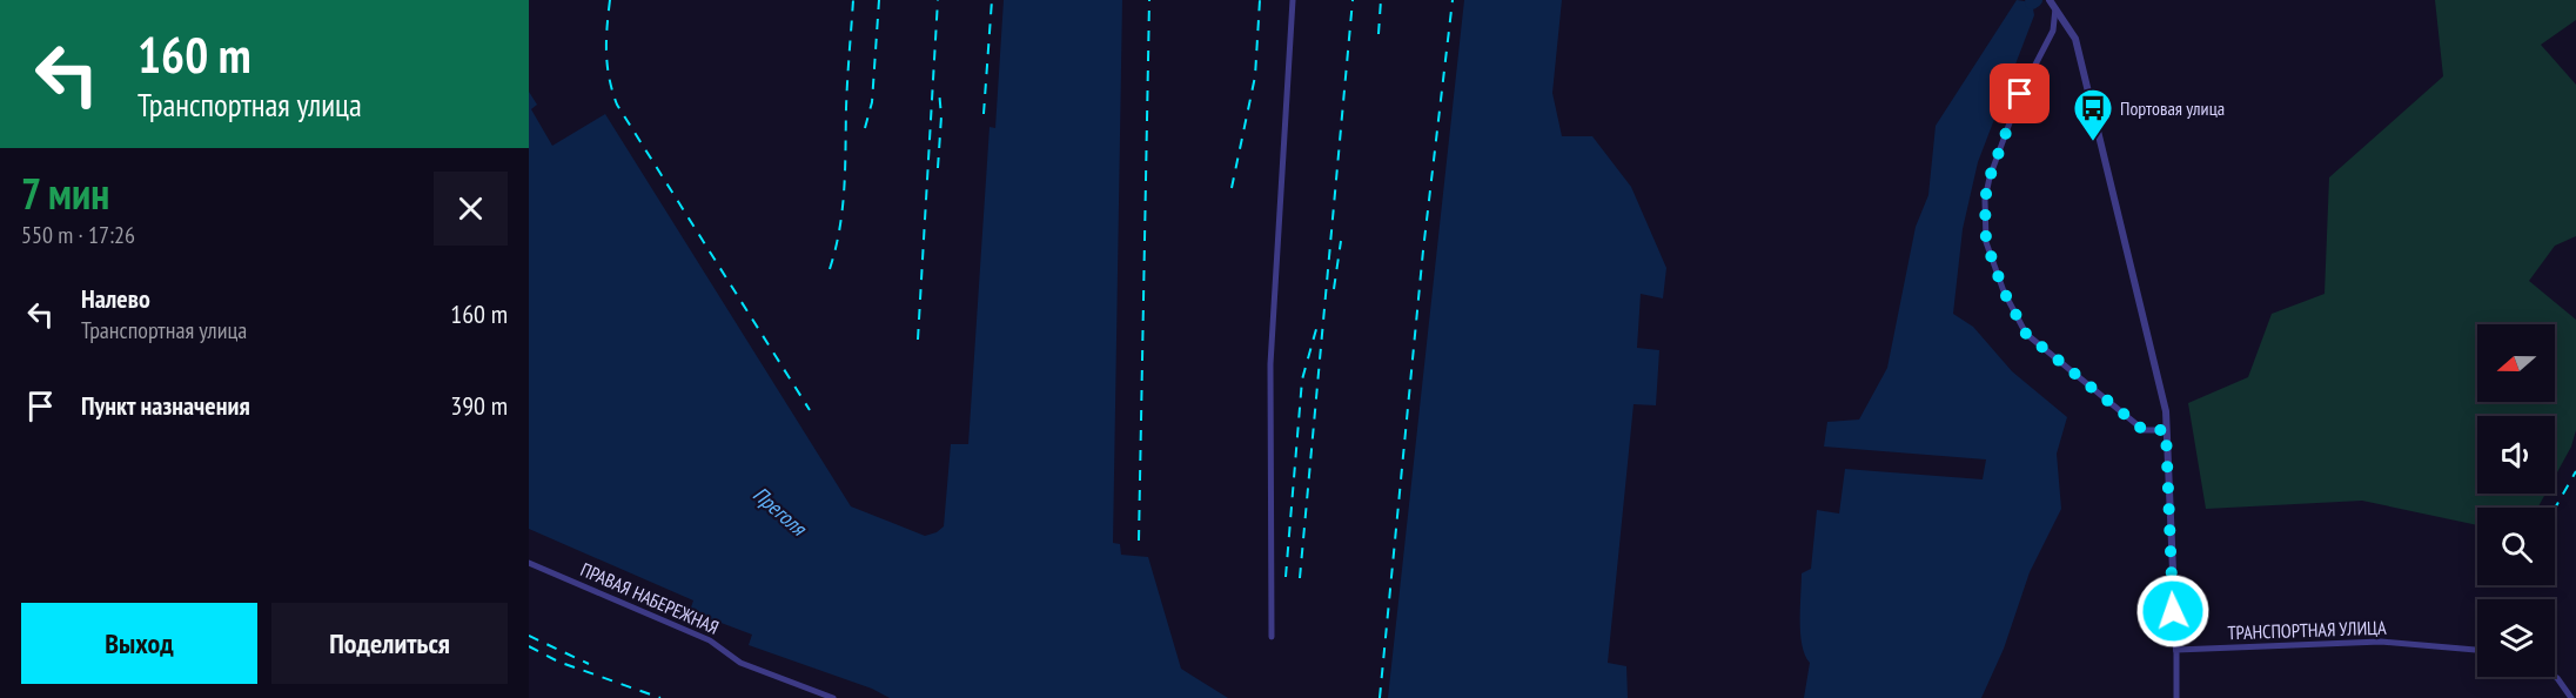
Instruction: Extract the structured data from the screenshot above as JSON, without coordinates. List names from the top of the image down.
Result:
{
  "streets": {
    "street": ["ПРАВАЯ НАБЕРЕЖНАЯ", "ТРАНСПОРТНАЯ УЛИЦА"]
  },
  "water": ["Преголя"],
  "places": {
    "bus stop": ["Портовая улица"]
  },
  "north": "left",
  "page": {
    "turn": ["160 m", "Транспортная улица"],
    "heading": ["7 мин", "550 m · 17:26"],
    "list": [
      {
        "name": "Налево",
        "note": "Транспортная улица",
        "value": "160 m"
      },
      {
        "name": "Пункт назначения",
        "value": "390 m"
      }
    ],
    "buttons": ["Выход", "Поделиться"]
  }
}
